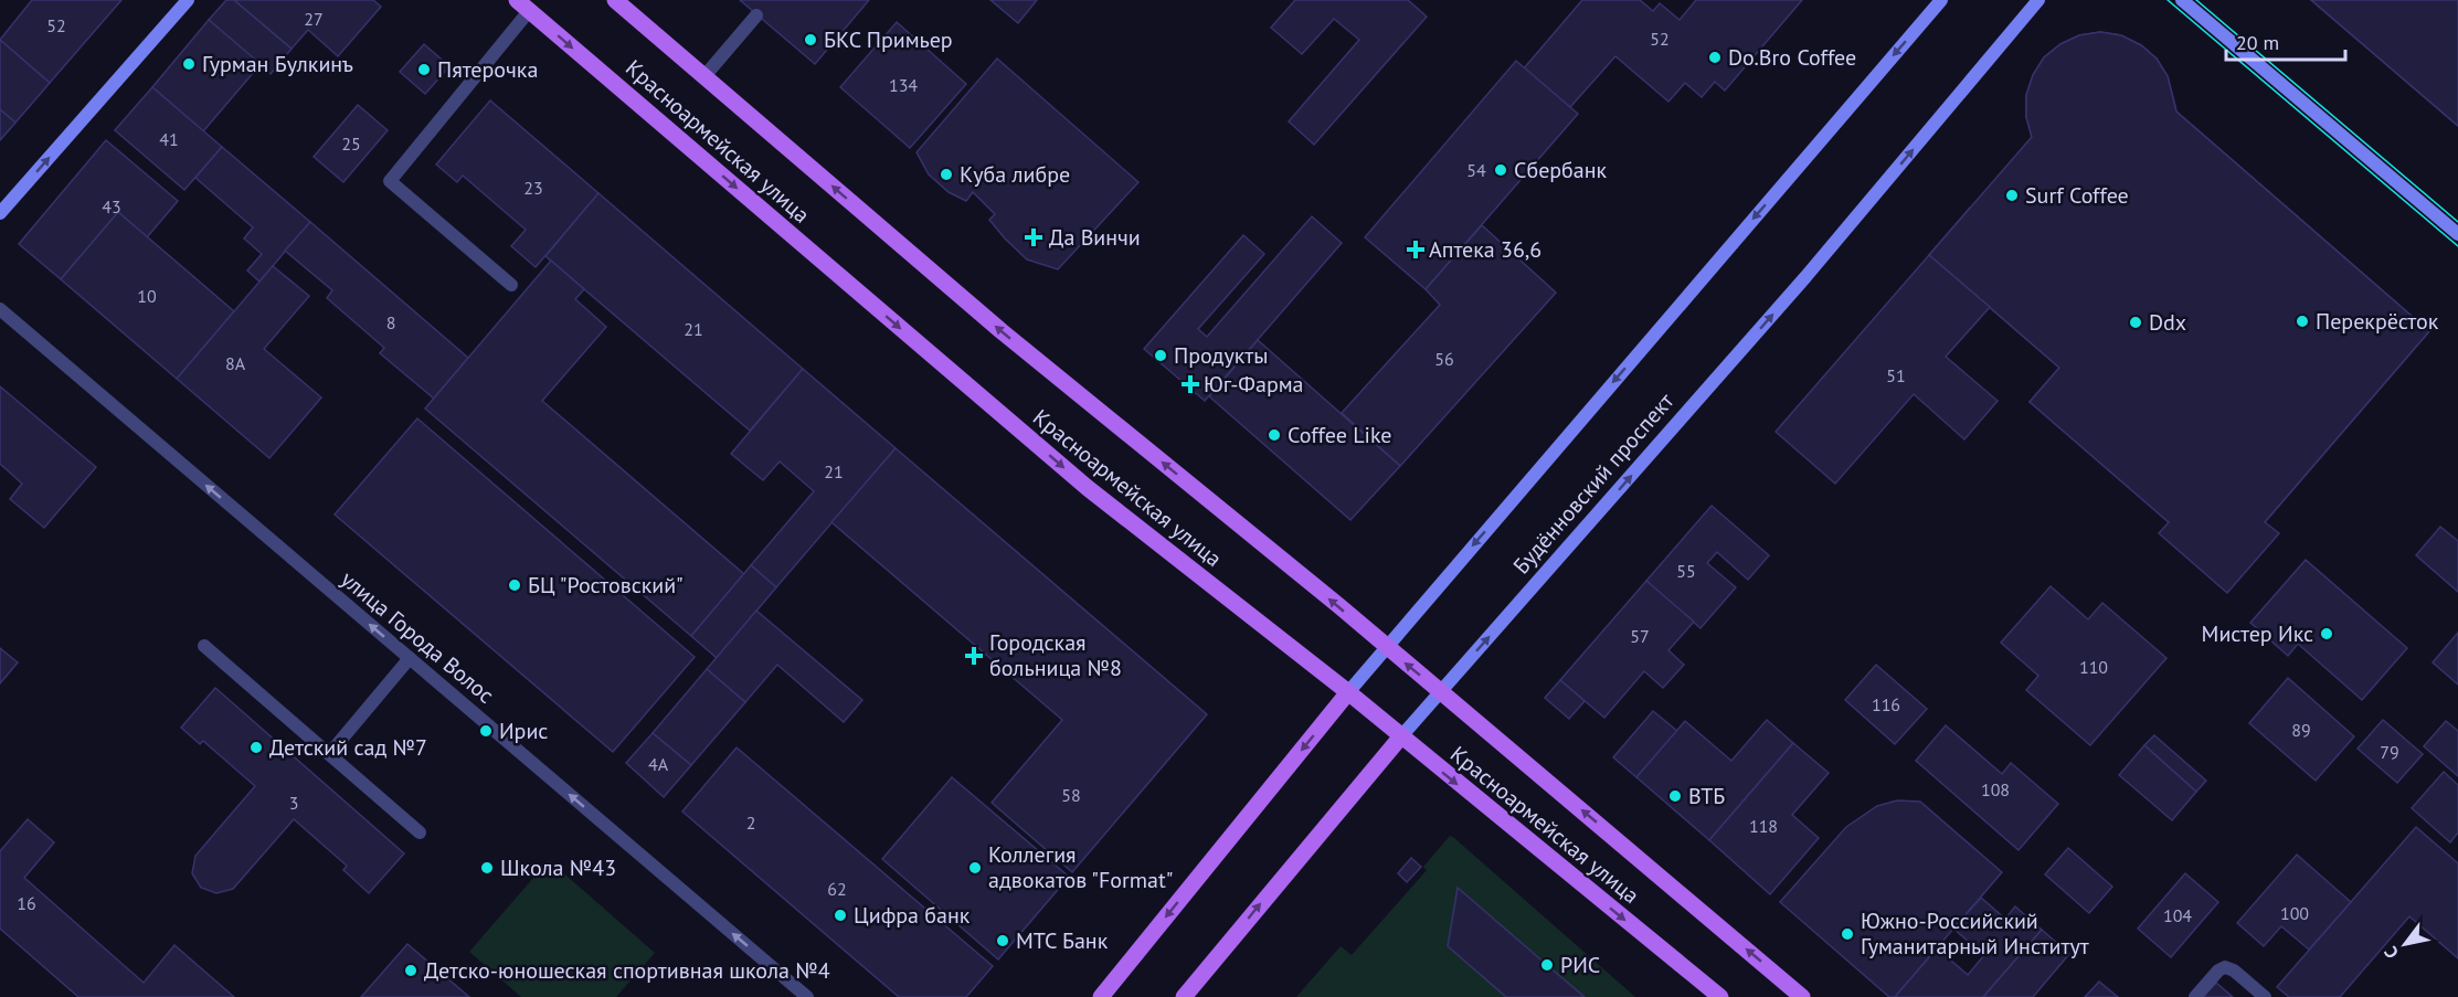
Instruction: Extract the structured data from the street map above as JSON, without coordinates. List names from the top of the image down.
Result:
{
  "streets": {
    "main road": ["Красноармейская улица", "Будённовский проспект"],
    "street": ["улица Города Волос"]
  },
  "crossings": [
    ["Красноармейская улица", "Будённовский проспект"]
  ],
  "one_way": ["улица Города Волос"],
  "places": {
    "other": [
      "БКС Примьер",
      "Do.Bro Coffee",
      "Гурман Булкинъ",
      "Пятерочка",
      "Сбербанк",
      "Куба либре",
      "Surf Coffee",
      "Перекрёсток",
      "Ddx",
      "Продукты",
      "Coffee Like",
      "БЦ \"Ростовский\"",
      "Мистер Икс",
      "Ирис",
      "Детский сад №7",
      "ВТБ",
      "Школа №43",
      "Коллегия адвокатов \"Format\"",
      "Цифра банк",
      "Южно-Российский Гуманитарный Институт",
      "МТС Банк",
      "РИС",
      "Детско-юношеская спортивная школа №4"
    ],
    "health": [
      "Да Винчи",
      "Аптека 36,6",
      "Юг-Фарма",
      "Городская больница №8"
    ]
  },
  "house_numbers": [
    "27",
    "52",
    "52",
    "134",
    "41",
    "25",
    "54",
    "23",
    "43",
    "10",
    "8",
    "21",
    "56",
    "8А",
    "51",
    "21",
    "55",
    "57",
    "110",
    "116",
    "89",
    "79",
    "4А",
    "108",
    "58",
    "3",
    "2",
    "118",
    "62",
    "16",
    "100",
    "104"
  ],
  "scale_bar": "20 m",
  "north": "bottom left"
}
